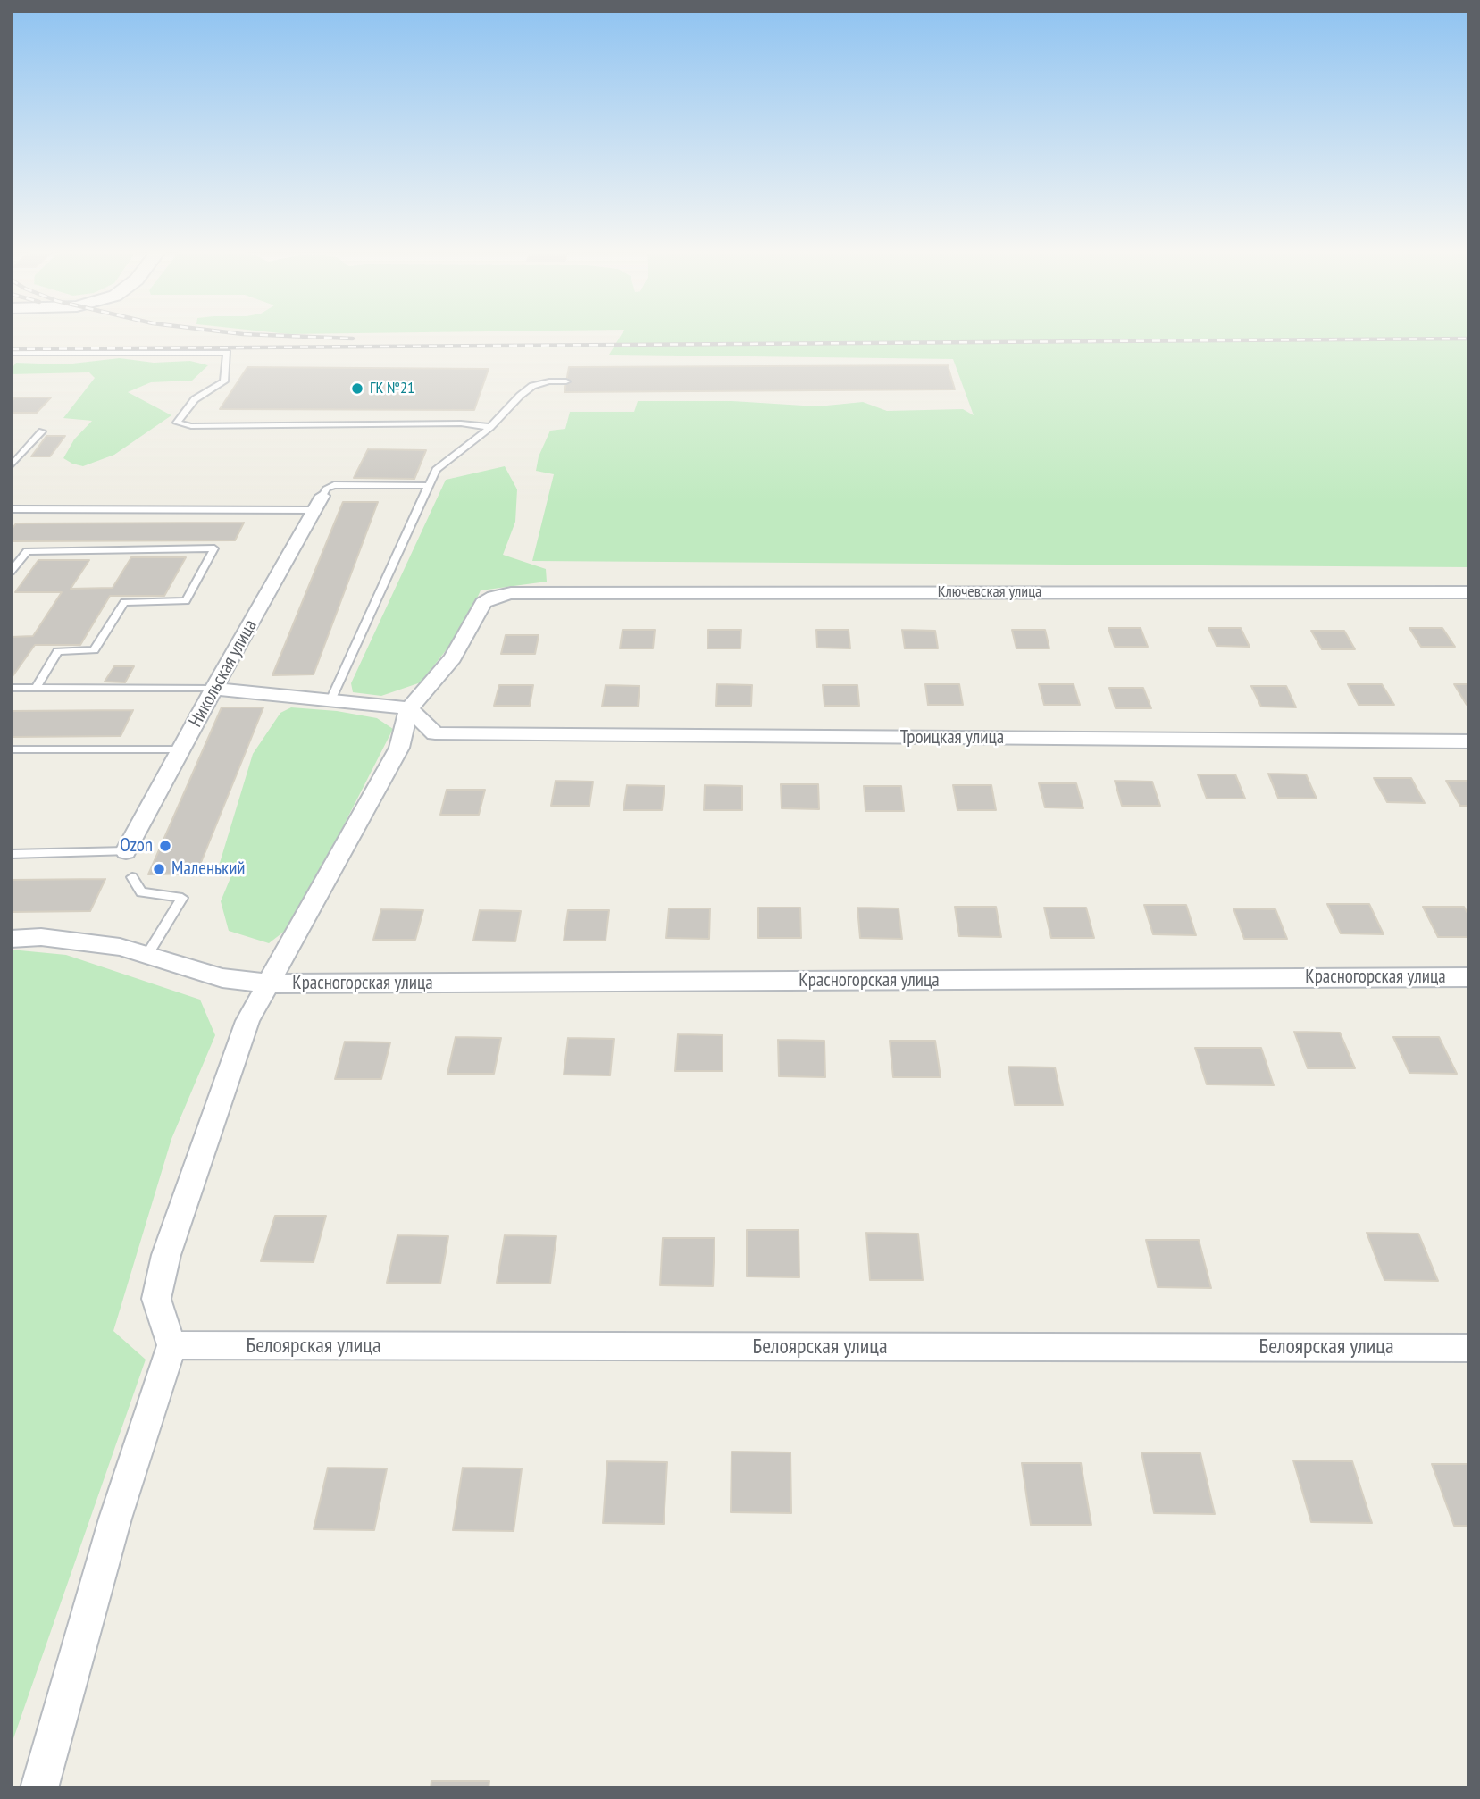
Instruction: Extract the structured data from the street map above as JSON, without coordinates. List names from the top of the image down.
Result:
{
  "streets": {
    "street": [
      "Ключевская улица",
      "Никольская улица",
      "Троицкая улица",
      "Красногорская улица",
      "Белоярская улица"
    ]
  },
  "crossings": [
    ["Ключевская улица", "Троицкая улица"]
  ],
  "places": ["ГК №21", "Ozon", "Маленький"]
}
